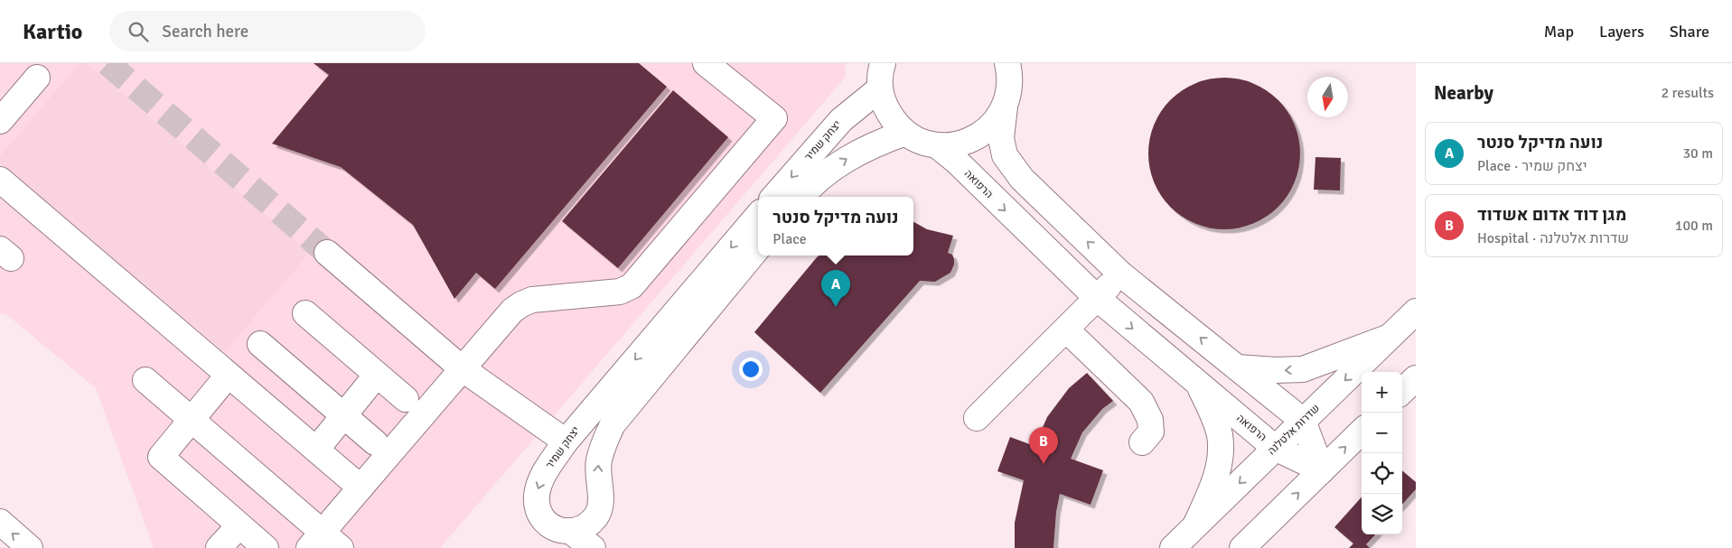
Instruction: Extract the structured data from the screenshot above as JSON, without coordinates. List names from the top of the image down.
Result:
{
  "streets": {
    "street": ["יצחק שמיר", "הרפואה", "שדרות אלטלנה"]
  },
  "crossings": [
    ["הרפואה", "שדרות אלטלנה"]
  ],
  "north": "bottom",
  "page": {
    "header": "Kartio",
    "search": "Search here",
    "nav": ["Map", "Layers", "Share"],
    "heading": ["Nearby", "2 results"],
    "list": [
      {
        "mark": "A",
        "name": "נועה מדיקל סנטר",
        "note": "Place · יצחק שמיר",
        "value": "30 m"
      },
      {
        "mark": "B",
        "name": "מגן דוד אדום אשדוד",
        "note": "Hospital · שדרות אלטלנה",
        "value": "100 m"
      }
    ],
    "popup": ["נועה מדיקל סנטר", "Place"],
    "pins": ["A", "B"],
    "map_buttons": ["+", "−"]
  }
}
